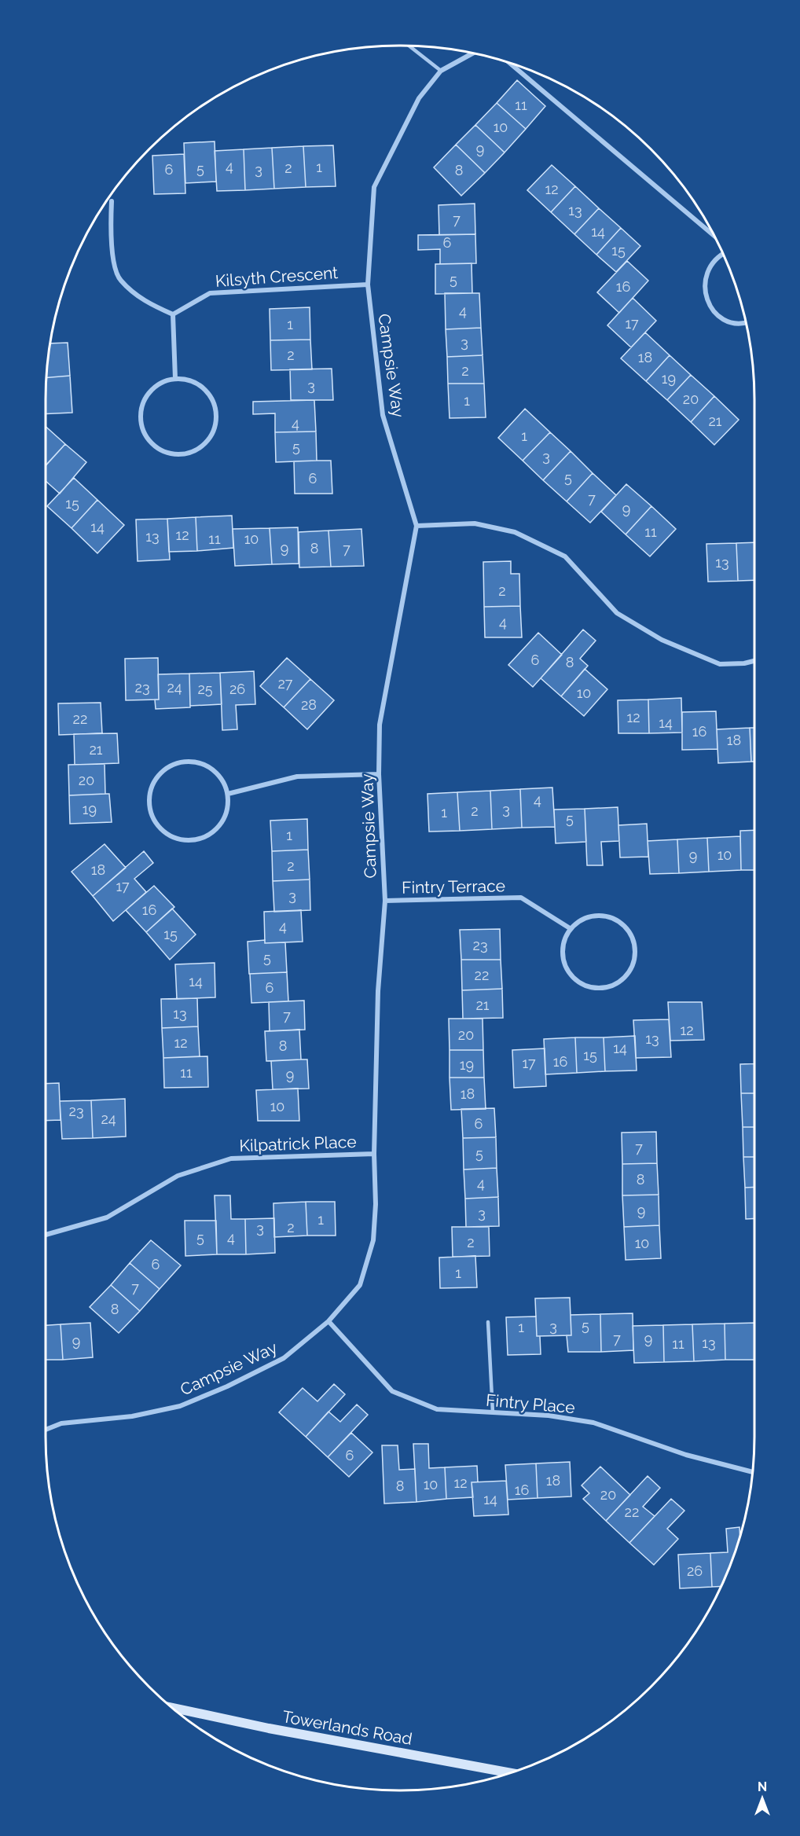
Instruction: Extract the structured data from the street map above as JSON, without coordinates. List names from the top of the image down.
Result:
{
  "streets": {
    "street": [
      "Kilsyth Crescent",
      "Campsie Way",
      "Fintry Terrace",
      "Kilpatrick Place",
      "Fintry Place",
      "Towerlands Road"
    ]
  },
  "crossings": [
    ["Kilsyth Crescent", "Campsie Way"],
    ["Campsie Way", "Fintry Terrace"],
    ["Campsie Way", "Kilpatrick Place"],
    ["Campsie Way", "Fintry Place"]
  ],
  "house_numbers": [
    "11",
    "10",
    "9",
    "4",
    "1",
    "2",
    "5",
    "6",
    "3",
    "8",
    "12",
    "13",
    "7",
    "14",
    "6",
    "15",
    "5",
    "16",
    "4",
    "17",
    "1",
    "3",
    "2",
    "18",
    "2",
    "19",
    "3",
    "20",
    "1",
    "21",
    "4",
    "1",
    "5",
    "3",
    "5",
    "6",
    "7",
    "15",
    "9",
    "14",
    "11",
    "12",
    "13",
    "11",
    "10",
    "9",
    "8",
    "7",
    "13",
    "2",
    "4",
    "6",
    "8",
    "27",
    "23",
    "24",
    "25",
    "26",
    "10",
    "28",
    "12",
    "22",
    "14",
    "16",
    "18",
    "21",
    "20",
    "4",
    "19",
    "3",
    "2",
    "1",
    "5",
    "1",
    "10",
    "9",
    "2",
    "18",
    "17",
    "3",
    "16",
    "4",
    "15",
    "23",
    "5",
    "22",
    "14",
    "6",
    "21",
    "13",
    "7",
    "12",
    "20",
    "13",
    "12",
    "8",
    "14",
    "15",
    "16",
    "17",
    "19",
    "11",
    "9",
    "18",
    "10",
    "23",
    "24",
    "6",
    "7",
    "5",
    "8",
    "4",
    "9",
    "3",
    "1",
    "2",
    "3",
    "5",
    "4",
    "2",
    "10",
    "6",
    "1",
    "7",
    "8",
    "5",
    "3",
    "1",
    "7",
    "9",
    "9",
    "13",
    "11",
    "6",
    "18",
    "12",
    "10",
    "8",
    "16",
    "20",
    "14",
    "22",
    "26"
  ],
  "north": "top"
}
